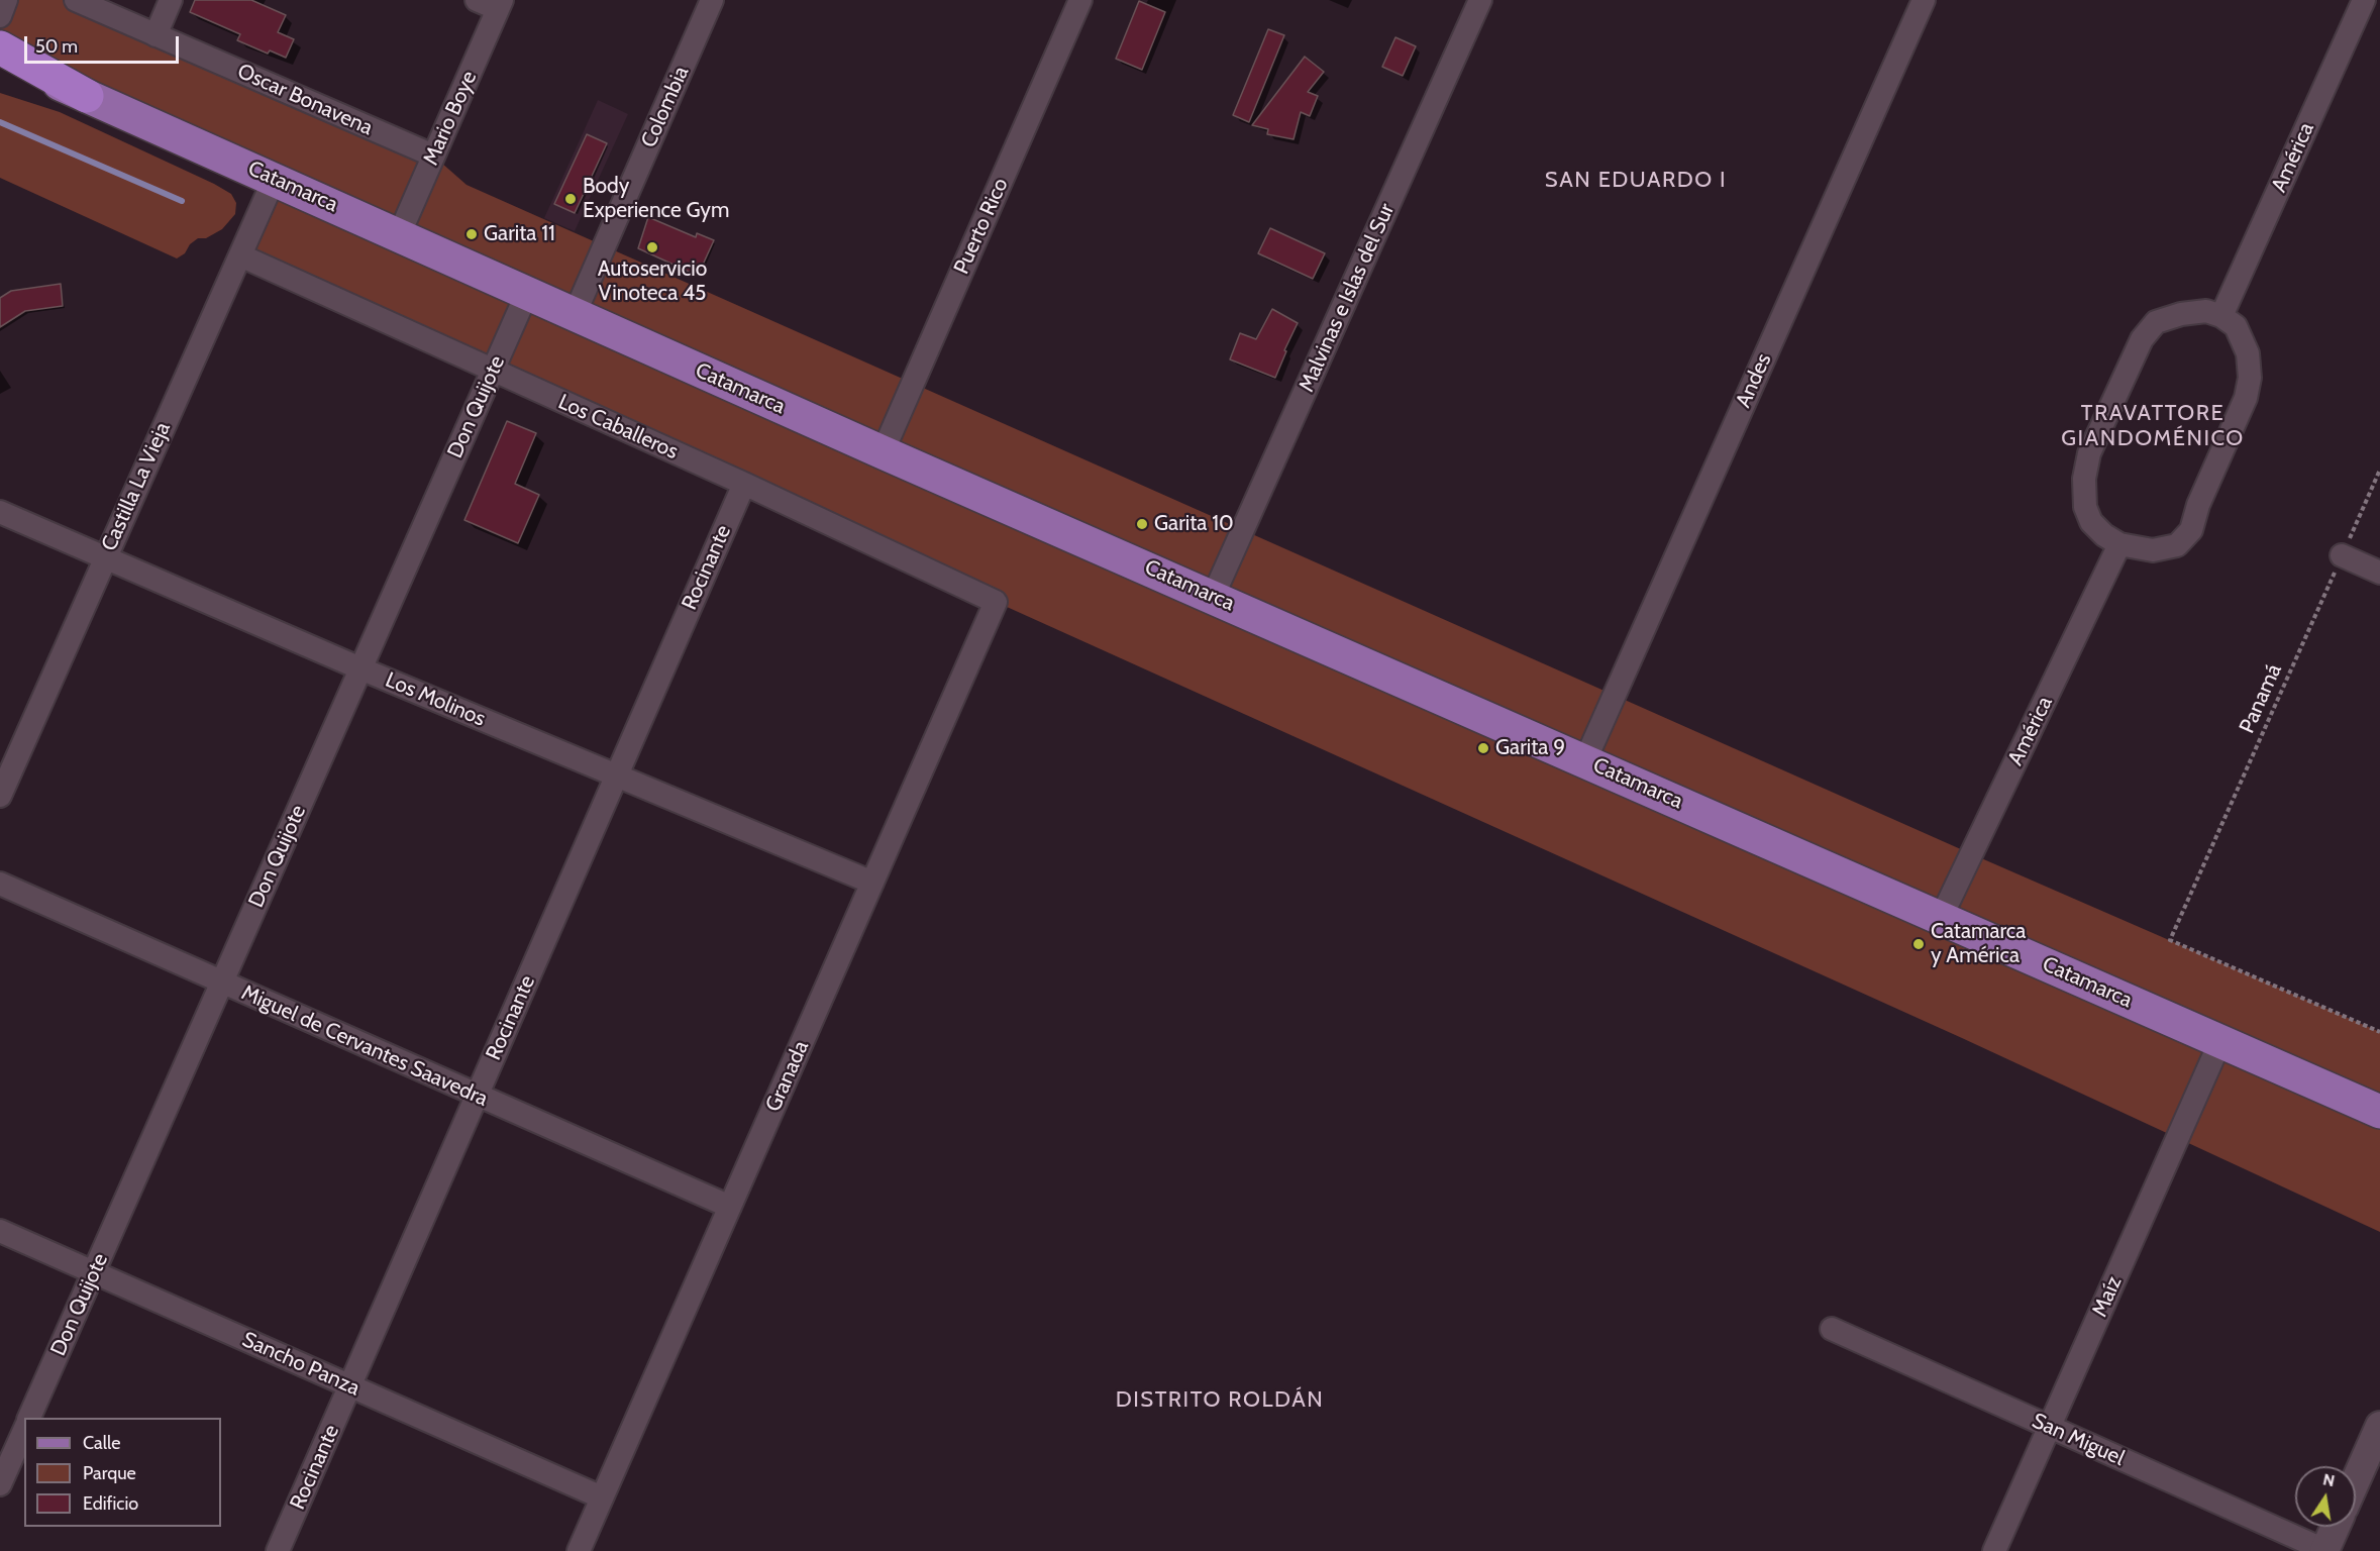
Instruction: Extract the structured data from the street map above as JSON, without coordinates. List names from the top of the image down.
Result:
{
  "streets": {
    "main road": ["Catamarca"],
    "street": [
      "Oscar Bonavena",
      "Colombia",
      "Mario Boye",
      "América",
      "Puerto Rico",
      "Malvinas e Islas del Sur",
      "Andes",
      "Don Quijote",
      "Los Caballeros",
      "Castilla La Vieja",
      "Rocinante",
      "Los Molinos",
      "Miguel de Cervantes Saavedra",
      "Granada",
      "Maíz",
      "Sancho Panza",
      "San Miguel"
    ],
    "path": ["Panamá"]
  },
  "crossings": [
    ["Oscar Bonavena", "Mario Boye"],
    ["Colombia", "Catamarca"],
    ["Mario Boye", "Catamarca"],
    ["América", "Catamarca"],
    ["Catamarca", "Puerto Rico"],
    ["Catamarca", "Malvinas e Islas del Sur"],
    ["Catamarca", "Andes"],
    ["Catamarca", "Don Quijote"],
    ["Catamarca", "Castilla La Vieja"],
    ["Catamarca", "Maíz"],
    ["Don Quijote", "Los Caballeros"],
    ["Don Quijote", "Los Molinos"],
    ["Don Quijote", "Miguel de Cervantes Saavedra"],
    ["Don Quijote", "Sancho Panza"],
    ["Los Caballeros", "Castilla La Vieja"],
    ["Los Caballeros", "Rocinante"],
    ["Los Caballeros", "Granada"],
    ["Castilla La Vieja", "Los Molinos"],
    ["Rocinante", "Los Molinos"],
    ["Rocinante", "Miguel de Cervantes Saavedra"],
    ["Rocinante", "Sancho Panza"],
    ["Los Molinos", "Granada"],
    ["Miguel de Cervantes Saavedra", "Granada"],
    ["Granada", "Sancho Panza"],
    ["Maíz", "San Miguel"]
  ],
  "districts": ["SAN EDUARDO I", "TRAVATTORE GIANDOMÉNICO", "DISTRITO ROLDÁN"],
  "places": [
    "Body Experience Gym",
    "Garita 11",
    "Autoservicio Vinoteca 45",
    "Garita 10",
    "Garita 9",
    "Catamarca y América"
  ],
  "legend": ["Calle", "Parque", "Edificio"],
  "scale_bar": "50 m",
  "north": "top"
}
